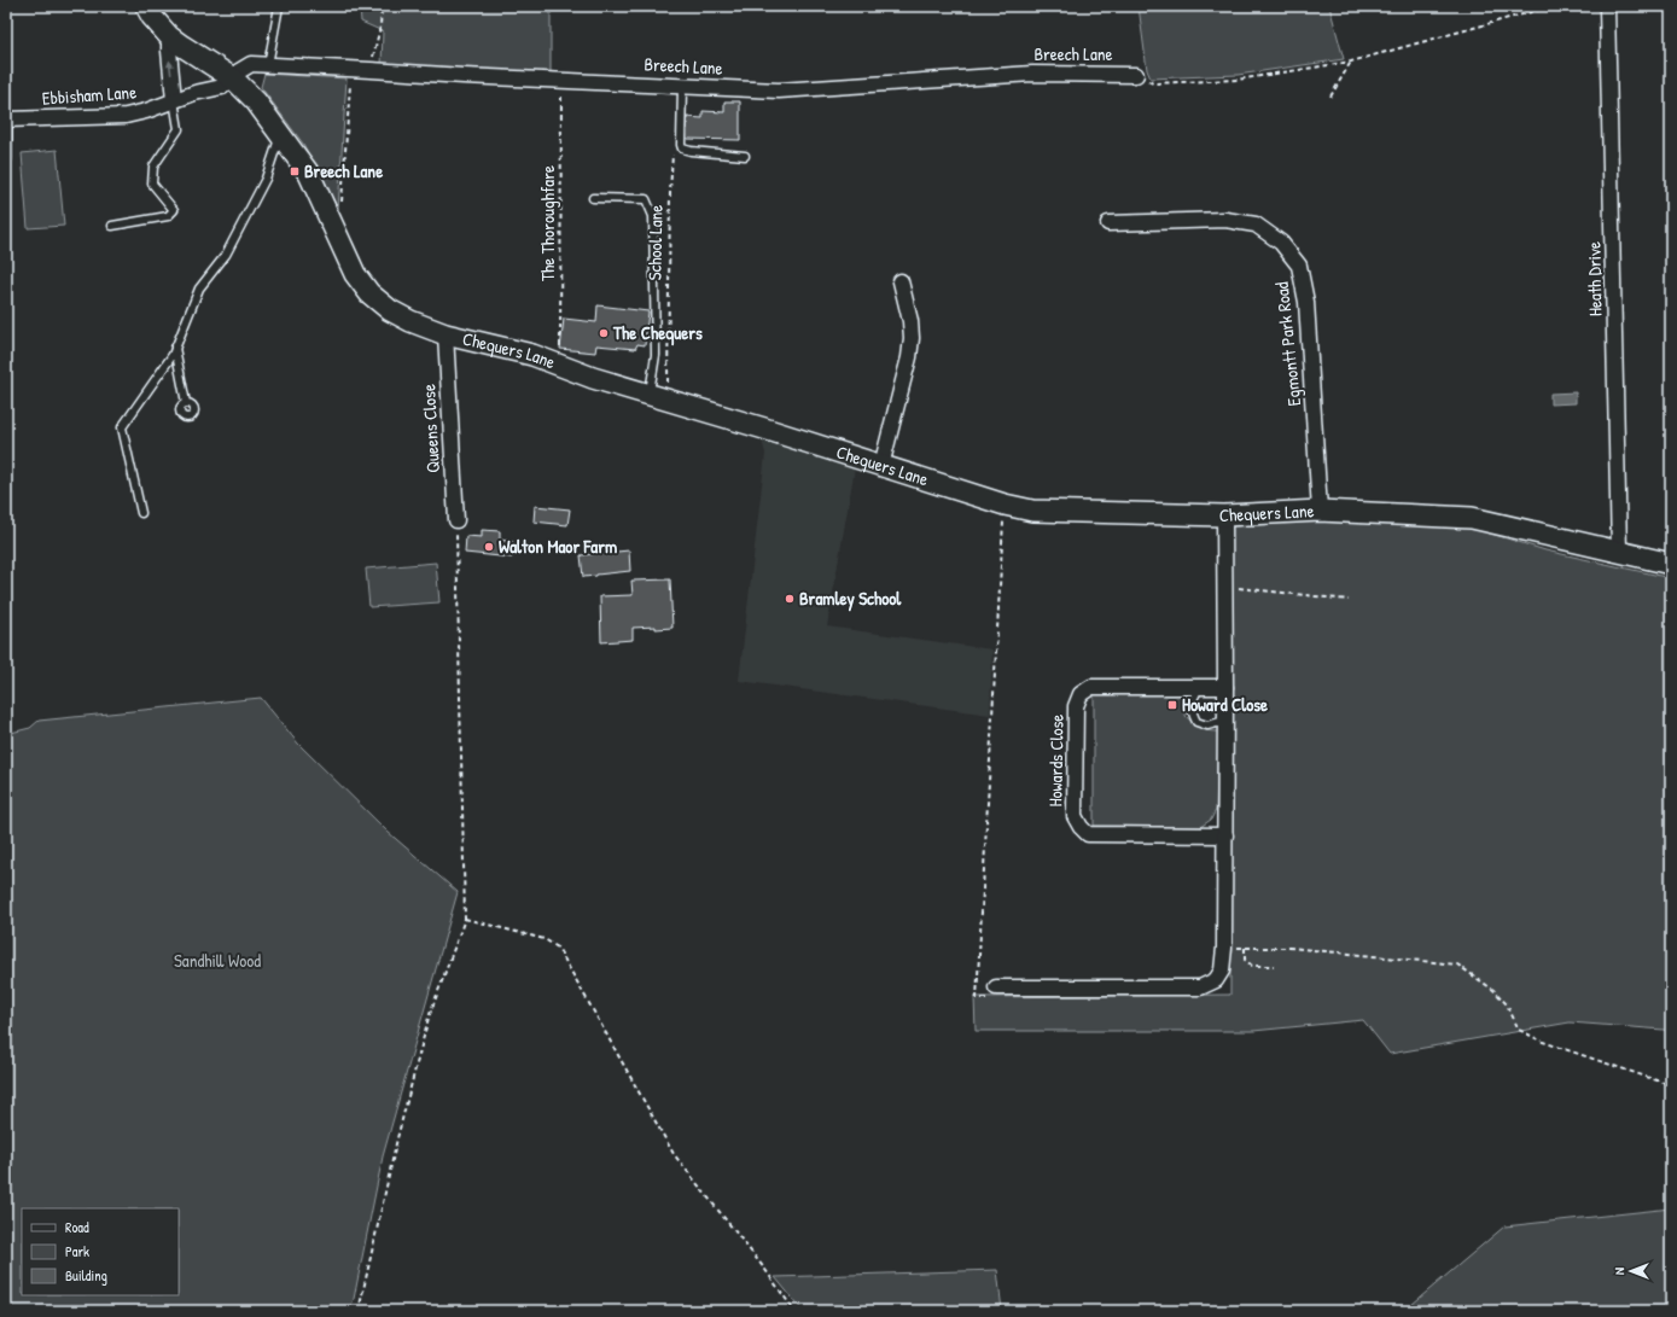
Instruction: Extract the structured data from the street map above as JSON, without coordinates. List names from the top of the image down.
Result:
{
  "streets": {
    "main road": ["Chequers Lane"],
    "street": [
      "Breech Lane",
      "Ebbisham Lane",
      "Heath Drive",
      "Egmontt Park Road",
      "Queens Close",
      "Howards Close"
    ],
    "path": ["The Thoroughfare", "School Lane"]
  },
  "crossings": [
    ["Breech Lane", "Ebbisham Lane"],
    ["Breech Lane", "The Thoroughfare"],
    ["Breech Lane", "Chequers Lane"],
    ["Ebbisham Lane", "Chequers Lane"],
    ["The Thoroughfare", "Chequers Lane"],
    ["School Lane", "Chequers Lane"],
    ["Heath Drive", "Chequers Lane"],
    ["Egmontt Park Road", "Chequers Lane"],
    ["Chequers Lane", "Queens Close"]
  ],
  "parks": ["Sandhill Wood"],
  "places": {
    "transit": ["Breech Lane", "Howard Close"],
    "other": ["The Chequers", "Walton Maor Farm", "Bramley School"]
  },
  "legend": ["Road", "Park", "Building"],
  "north": "left"
}
